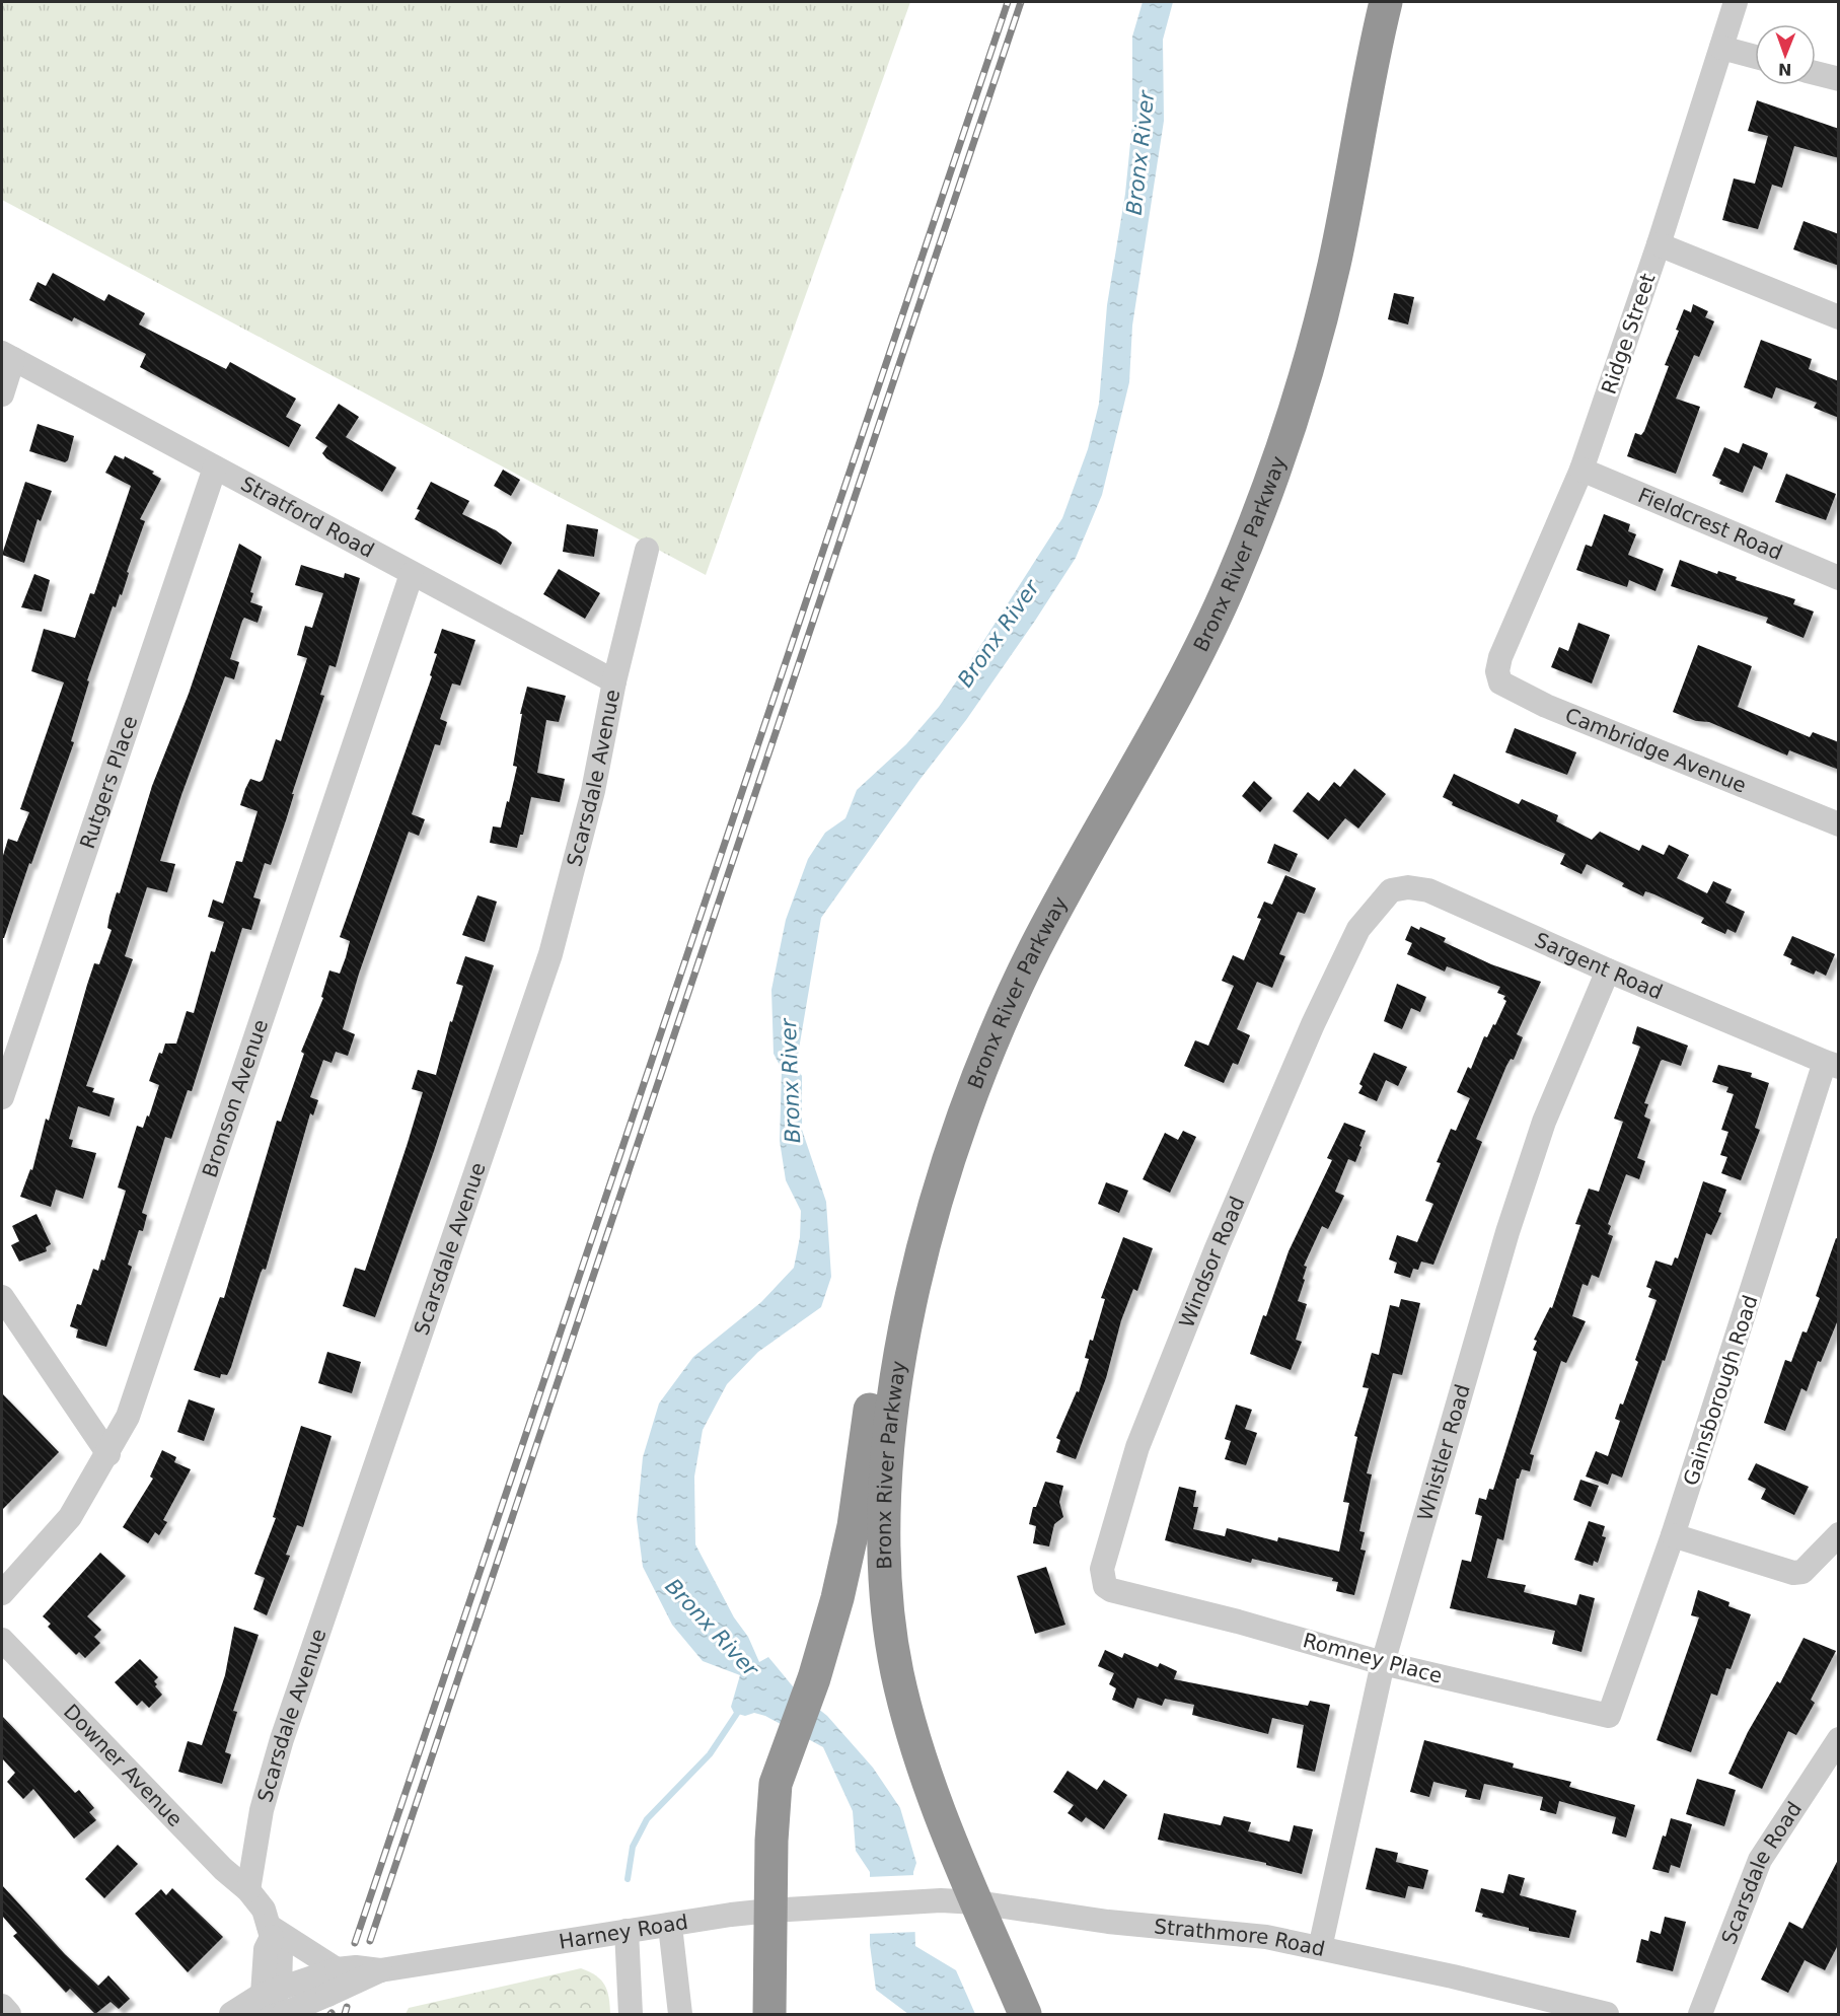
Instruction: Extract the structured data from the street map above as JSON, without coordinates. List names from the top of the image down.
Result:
{
  "streets": {
    "highway": ["Bronx River Parkway"],
    "street": [
      "Ridge Street",
      "Stratford Road",
      "Fieldcrest Road",
      "Cambridge Avenue",
      "Scarsdale Avenue",
      "Rutgers Place",
      "Sargent Road",
      "Bronson Avenue",
      "Windsor Road",
      "Gainsborough Road",
      "Whistler Road",
      "Romney Place",
      "Downer Avenue",
      "Scarsdale Road",
      "Harney Road",
      "Strathmore Road"
    ]
  },
  "crossings": [
    ["Ridge Street", "Fieldcrest Road"],
    ["Ridge Street", "Cambridge Avenue"],
    ["Stratford Road", "Scarsdale Avenue"],
    ["Stratford Road", "Rutgers Place"],
    ["Stratford Road", "Bronson Avenue"],
    ["Bronx River Parkway", "Harney Road"],
    ["Bronx River Parkway", "Strathmore Road"],
    ["Scarsdale Avenue", "Downer Avenue"],
    ["Sargent Road", "Windsor Road"],
    ["Sargent Road", "Gainsborough Road"],
    ["Sargent Road", "Whistler Road"],
    ["Windsor Road", "Romney Place"],
    ["Gainsborough Road", "Romney Place"],
    ["Whistler Road", "Romney Place"],
    ["Whistler Road", "Strathmore Road"],
    ["Harney Road", "Strathmore Road"]
  ],
  "water": ["Bronx River"],
  "north": "bottom"
}
